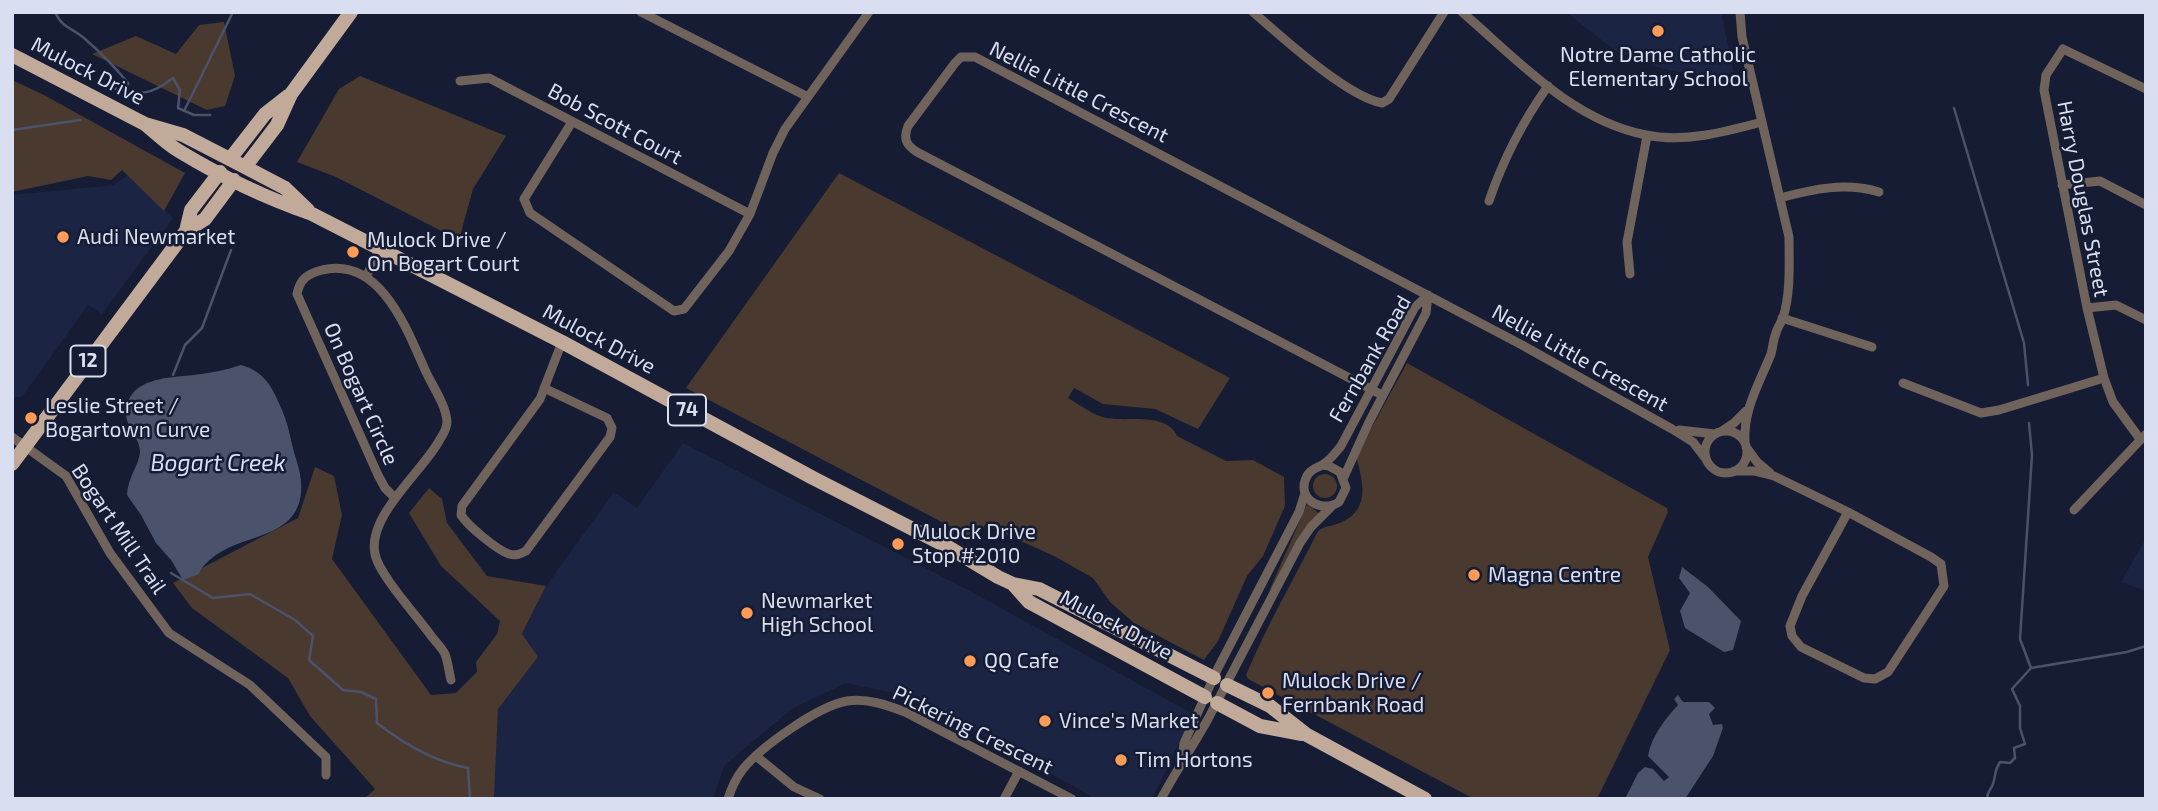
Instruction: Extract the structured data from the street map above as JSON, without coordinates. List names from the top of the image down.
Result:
{
  "streets": {
    "main road": ["Mulock Drive", "12", "74"],
    "street": [
      "Nellie Little Crescent",
      "Bob Scott Court",
      "Harry Douglas Street",
      "Fernbank Road",
      "On Bogart Circle",
      "Bogart Mill Trail",
      "Pickering Crescent"
    ]
  },
  "crossings": [
    ["Mulock Drive", "12"],
    ["Nellie Little Crescent", "Fernbank Road"],
    ["12", "Bogart Mill Trail"]
  ],
  "water": ["Bogart Creek"],
  "places": [
    "Notre Dame Catholic Elementary School",
    "Audi Newmarket",
    "Mulock Drive / On Bogart Court",
    "Leslie Street / Bogartown Curve",
    "Mulock Drive Stop #2010",
    "Magna Centre",
    "Newmarket High School",
    "QQ Cafe",
    "Mulock Drive / Fernbank Road",
    "Vince's Market",
    "Tim Hortons"
  ]
}
